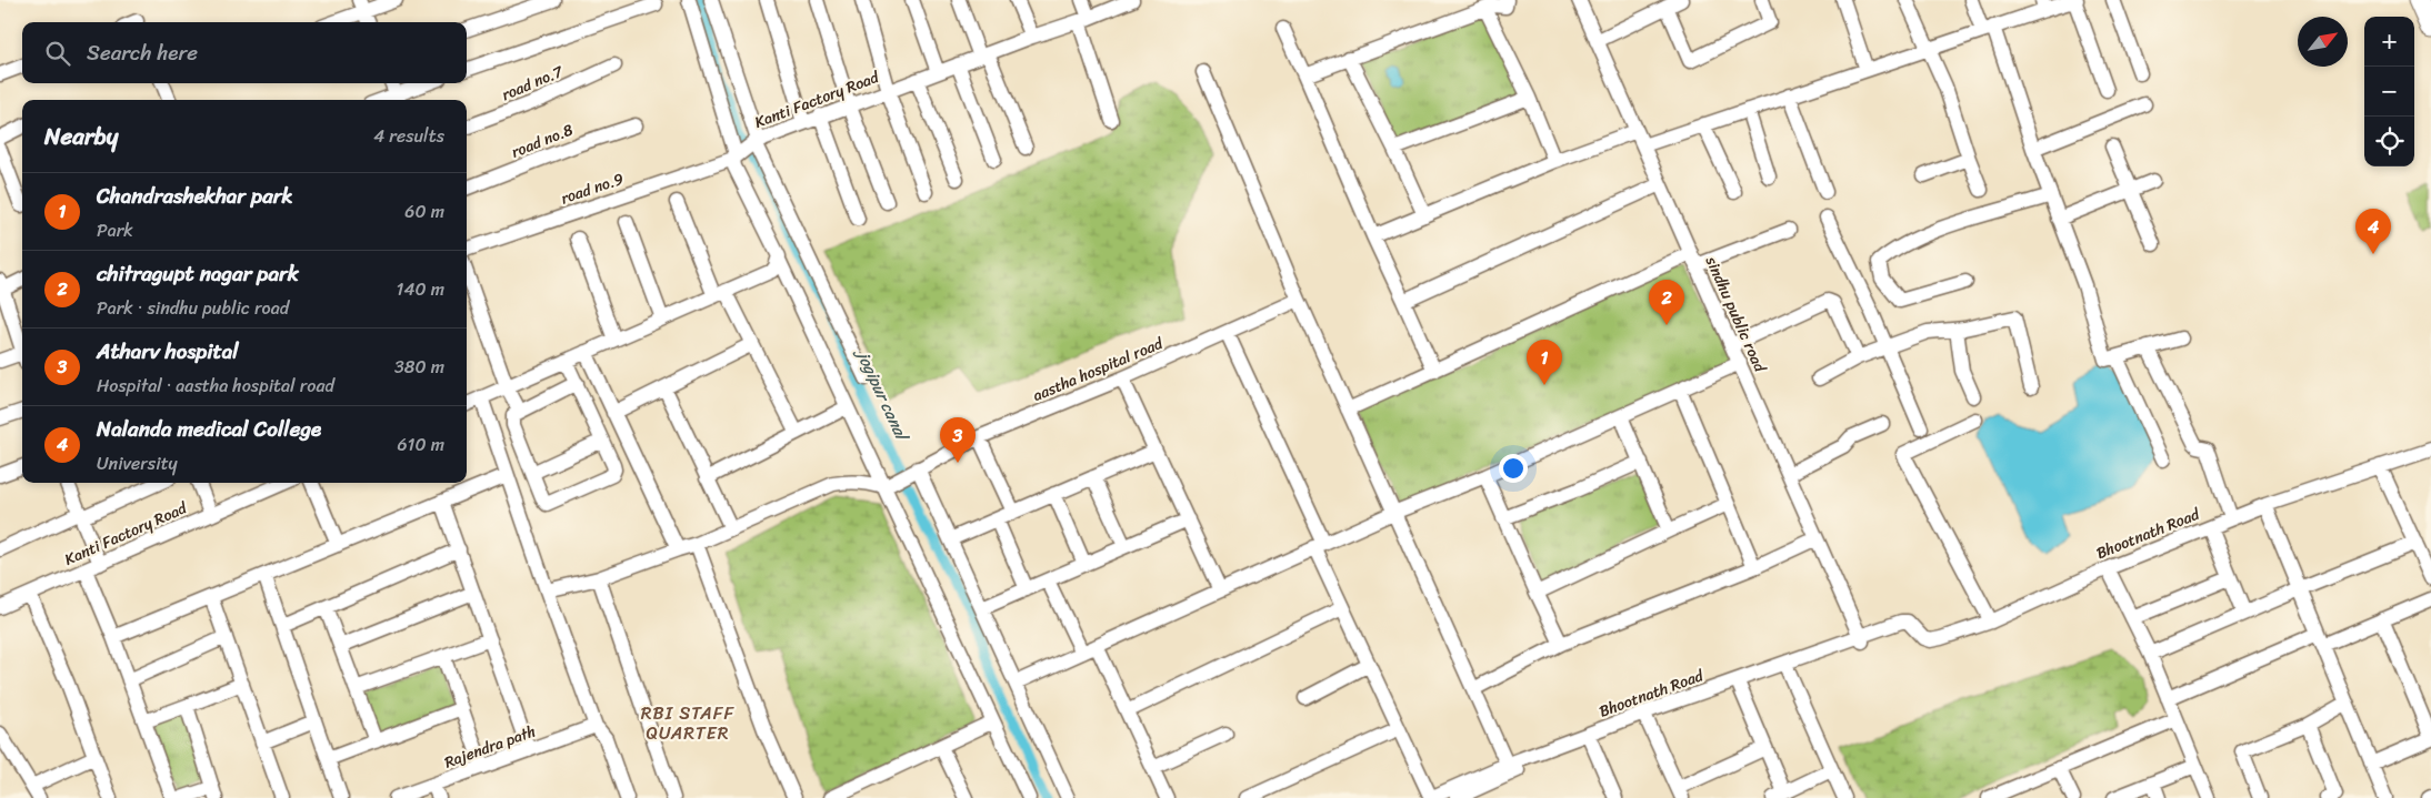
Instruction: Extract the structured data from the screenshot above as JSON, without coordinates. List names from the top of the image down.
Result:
{
  "streets": {
    "street": [
      "road no.7",
      "Kanti Factory Road",
      "road no.8",
      "road no.9",
      "sindhu public road",
      "aastha hospital road",
      "Bhootnath Road",
      "Rajendra path"
    ]
  },
  "crossings": [
    ["Kanti Factory Road", "road no.9"],
    ["sindhu public road", "Bhootnath Road"]
  ],
  "districts": ["RBI STAFF QUARTER"],
  "water": ["jogipur canal"],
  "north": "top right",
  "page": {
    "map_buttons": ["+", "−"],
    "search": "Search here",
    "heading": ["Nearby", "4 results"],
    "list": [
      {
        "mark": "1",
        "name": "Chandrashekhar park",
        "note": "Park",
        "value": "60 m"
      },
      {
        "mark": "2",
        "name": "chitragupt nagar park",
        "note": "Park · sindhu public road",
        "value": "140 m"
      },
      {
        "mark": "3",
        "name": "Atharv hospital",
        "note": "Hospital · aastha hospital road",
        "value": "380 m"
      },
      {
        "mark": "4",
        "name": "Nalanda medical College",
        "note": "University",
        "value": "610 m"
      }
    ],
    "pins": [
      "4",
      "2",
      "1",
      "3"
    ]
  }
}
